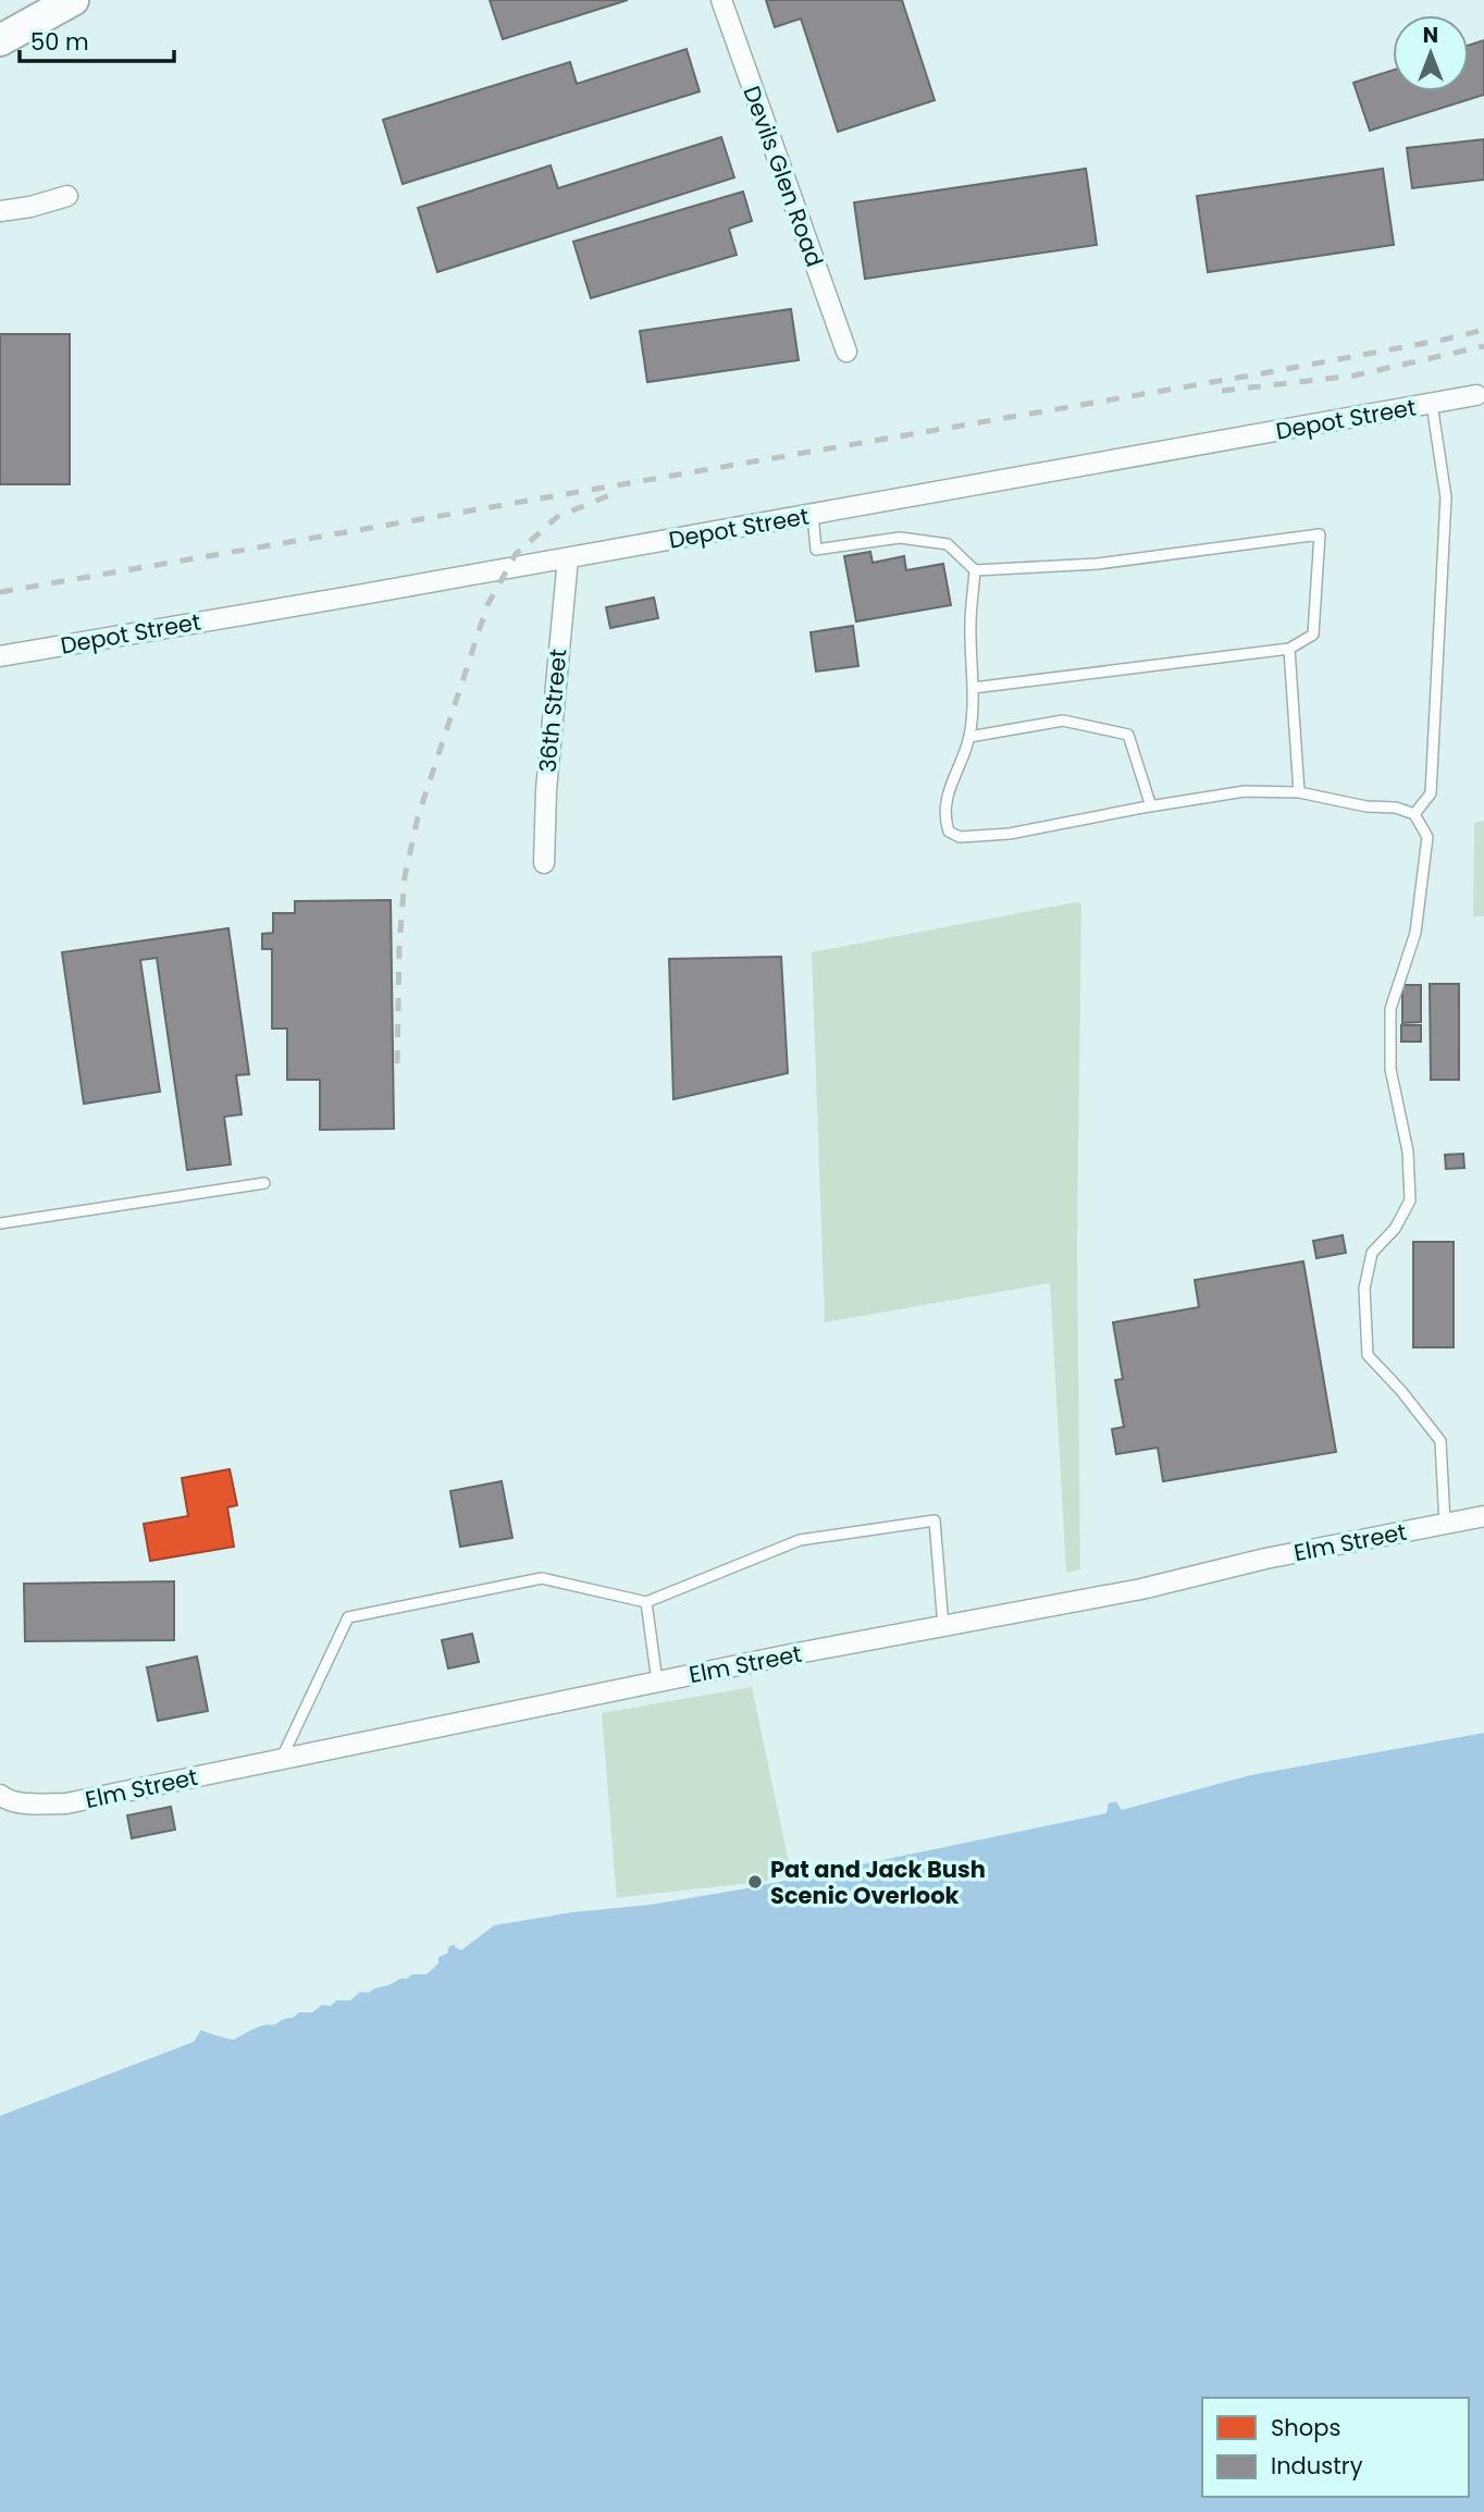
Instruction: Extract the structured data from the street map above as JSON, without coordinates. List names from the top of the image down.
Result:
{
  "streets": {
    "street": [
      "Devils Glen Road",
      "Depot Street",
      "36th Street",
      "Elm Street"
    ]
  },
  "crossings": [
    ["Depot Street", "36th Street"]
  ],
  "places": ["Pat and Jack Bush Scenic Overlook"],
  "legend": ["Shops", "Industry"],
  "scale_bar": "50 m",
  "north": "top"
}
